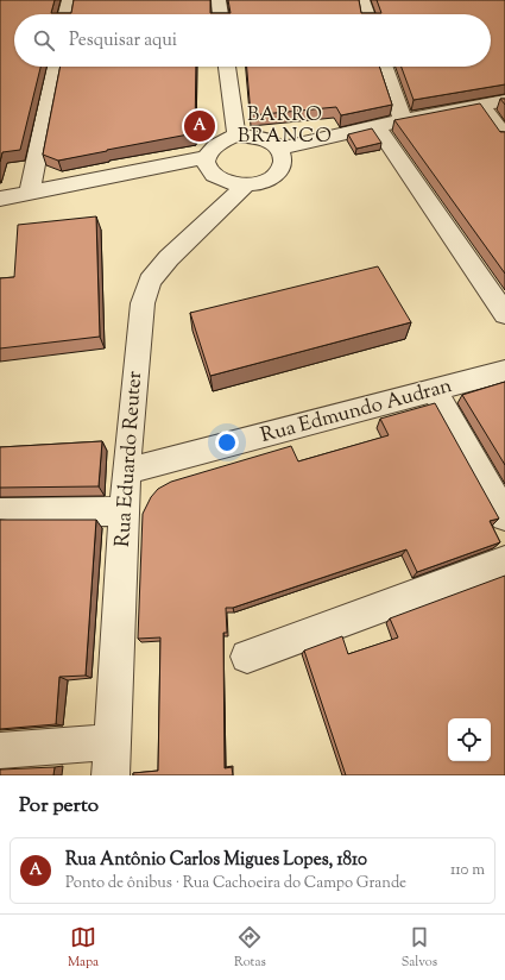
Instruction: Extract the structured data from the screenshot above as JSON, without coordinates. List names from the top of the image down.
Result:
{
  "streets": {
    "street": ["Rua Edmundo Audran", "Rua Eduardo Reuter"]
  },
  "crossings": [
    ["Rua Edmundo Audran", "Rua Eduardo Reuter"]
  ],
  "districts": ["BARRO BRANCO"],
  "page": {
    "search": "Pesquisar aqui",
    "pins": "A",
    "heading": "Por perto",
    "list": [
      {
        "mark": "A",
        "name": "Rua Antônio Carlos Migues Lopes, 1810",
        "note": "Ponto de ônibus · Rua Cachoeira do Campo Grande",
        "value": "110 m"
      }
    ],
    "nav": ["Mapa", "Rotas", "Salvos"]
  }
}
